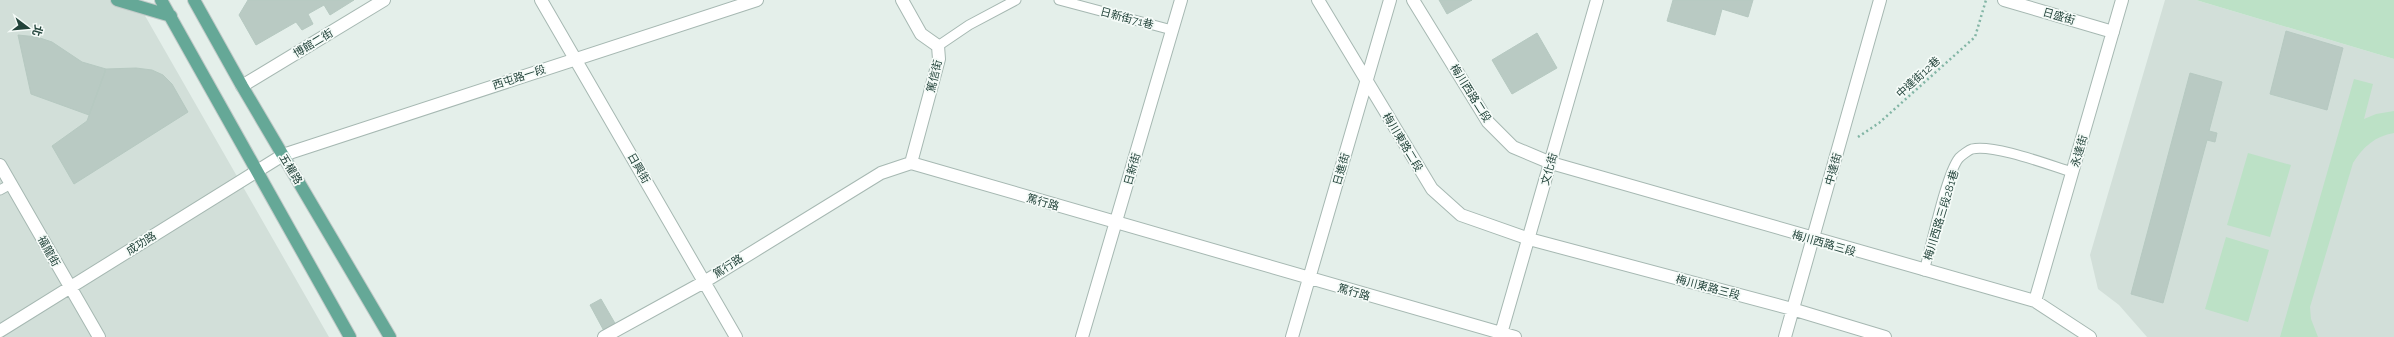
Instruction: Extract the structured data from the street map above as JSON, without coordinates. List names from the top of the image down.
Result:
{
  "streets": {
    "main road": ["五權路"],
    "street": [
      "日盛街",
      "博館二街",
      "篤信街",
      "西屯路一段",
      "梅川西路二段",
      "梅川東路二段",
      "永達街",
      "日興街",
      "日新街",
      "日進街",
      "文化街",
      "中達街",
      "篤行路",
      "成功路",
      "梅川西路三段",
      "福龍街",
      "梅川東路三段"
    ],
    "lane": ["日新街71巷", "梅川西路三段281巷"],
    "path": ["中達街12巷"]
  },
  "crossings": [
    ["日盛街", "永達街"],
    ["日新街71巷", "日新街"],
    ["博館二街", "五權路"],
    ["篤信街", "篤行路"],
    ["西屯路一段", "日興街"],
    ["西屯路一段", "五權路"],
    ["西屯路一段", "成功路"],
    ["中達街12巷", "中達街"],
    ["梅川西路二段", "文化街"],
    ["梅川西路二段", "梅川西路三段"],
    ["梅川東路二段", "日進街"],
    ["梅川東路二段", "文化街"],
    ["梅川東路二段", "梅川東路三段"],
    ["永達街", "梅川西路三段281巷"],
    ["永達街", "梅川西路三段"],
    ["日興街", "篤行路"],
    ["五權路", "成功路"],
    ["日新街", "篤行路"],
    ["日進街", "篤行路"],
    ["文化街", "篤行路"],
    ["文化街", "梅川西路三段"],
    ["文化街", "梅川東路三段"],
    ["中達街", "梅川西路三段"],
    ["中達街", "梅川東路三段"],
    ["梅川西路三段281巷", "梅川西路三段"],
    ["成功路", "福龍街"]
  ],
  "north": "right"
}
